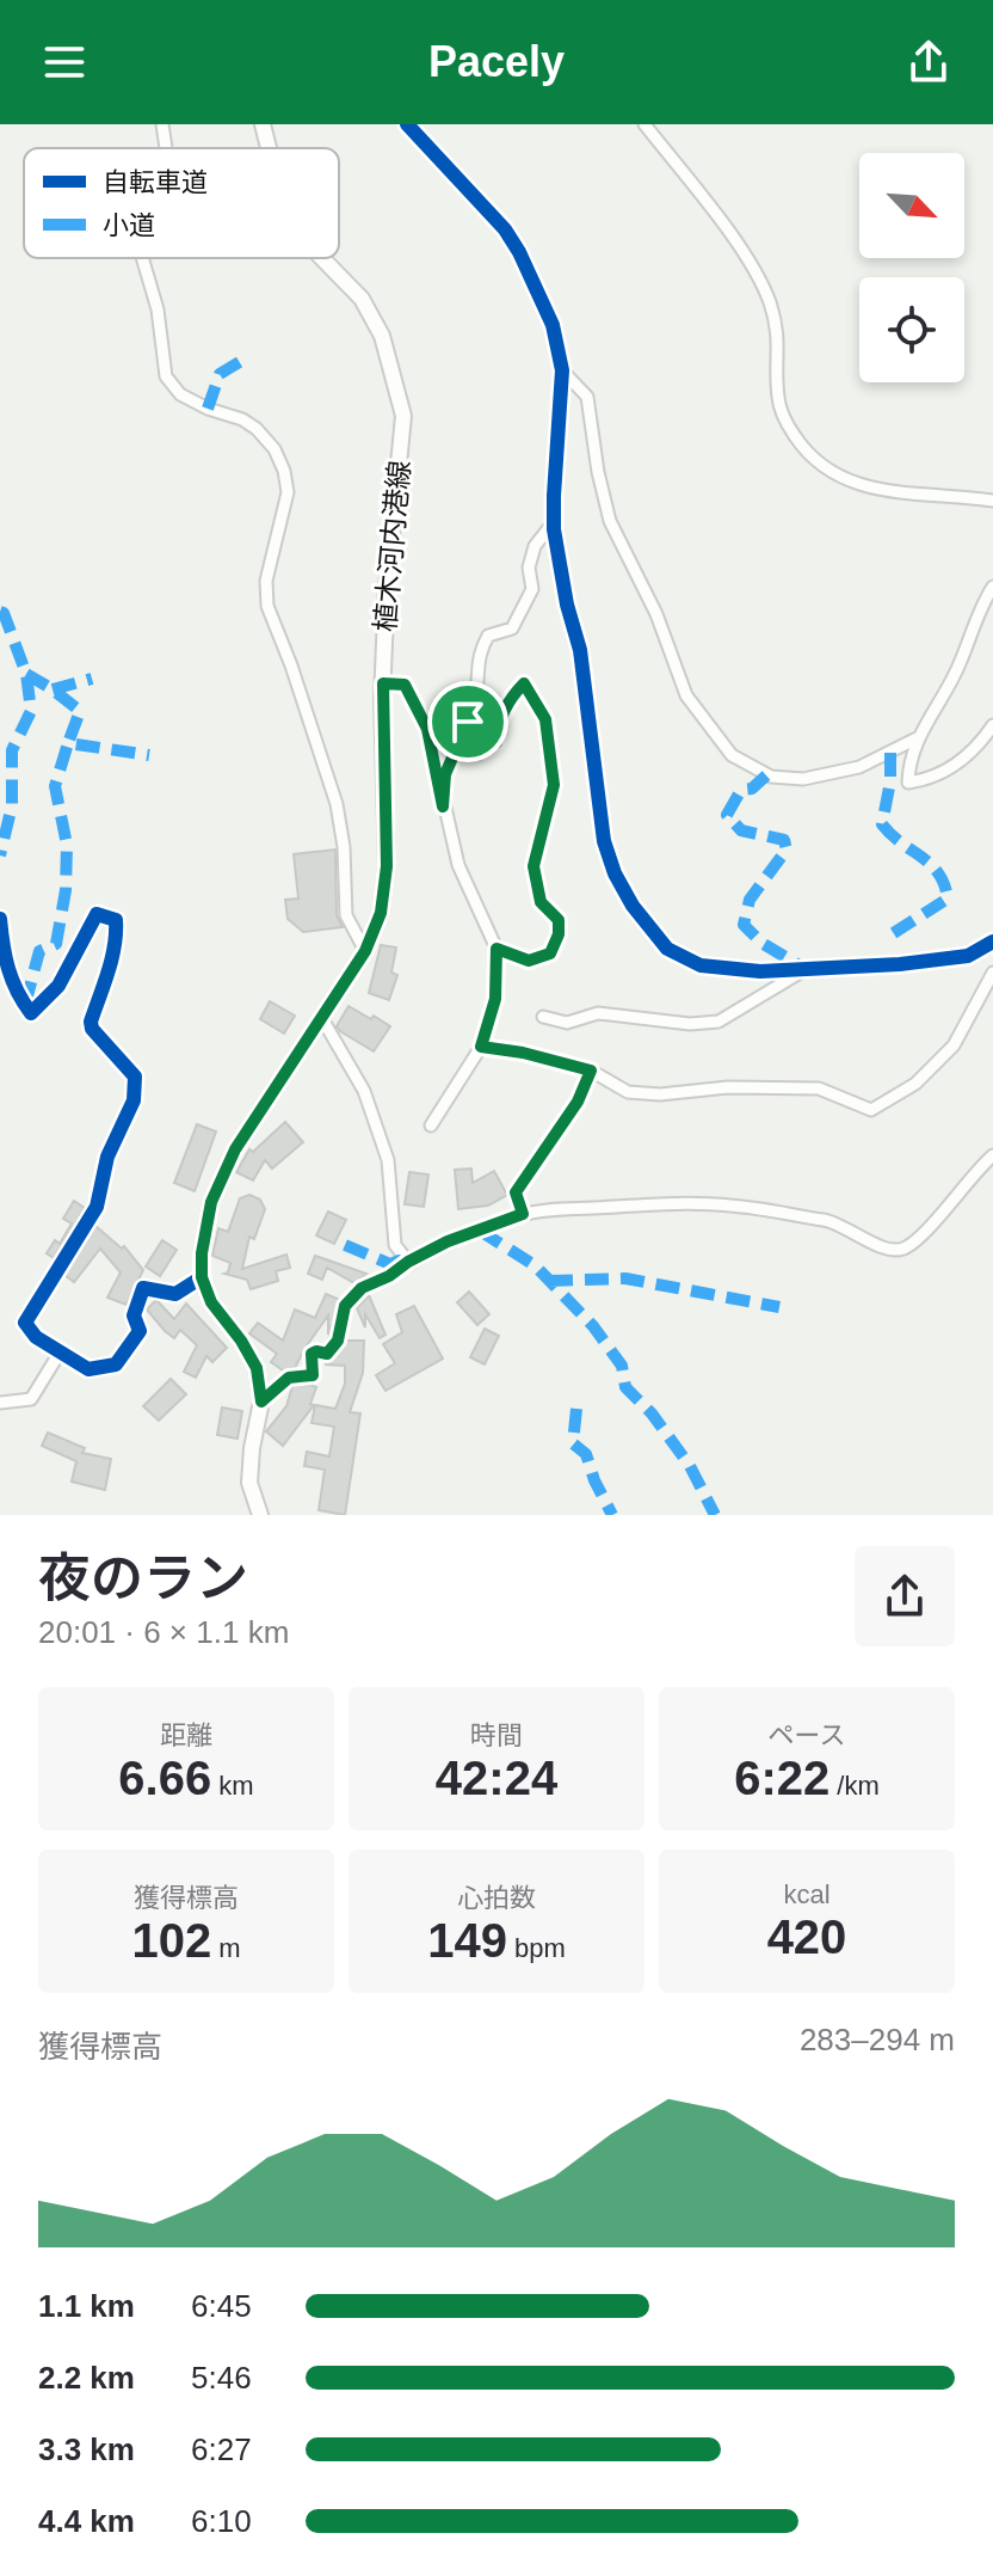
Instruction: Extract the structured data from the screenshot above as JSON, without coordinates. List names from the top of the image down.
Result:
{
  "streets": {
    "main road": ["植木河内港線"]
  },
  "legend": ["自転車道", "小道"],
  "north": "bottom right",
  "page": {
    "header": "Pacely",
    "heading": ["夜のラン", "20:01 · 6 × 1.1 km"],
    "stats": [
      ["距離", "6.66 km"],
      ["時間", "42:24"],
      ["ペース", "6:22 /km"],
      ["獲得標高", "102 m"],
      ["心拍数", "149 bpm"],
      ["kcal", "420"]
    ],
    "chart": ["獲得標高", "283–294 m"],
    "list": [
      {
        "name": "1.1 km",
        "note": "6:45"
      },
      {
        "name": "2.2 km",
        "note": "5:46"
      },
      {
        "name": "3.3 km",
        "note": "6:27"
      },
      {
        "name": "4.4 km",
        "note": "6:10"
      }
    ]
  }
}
